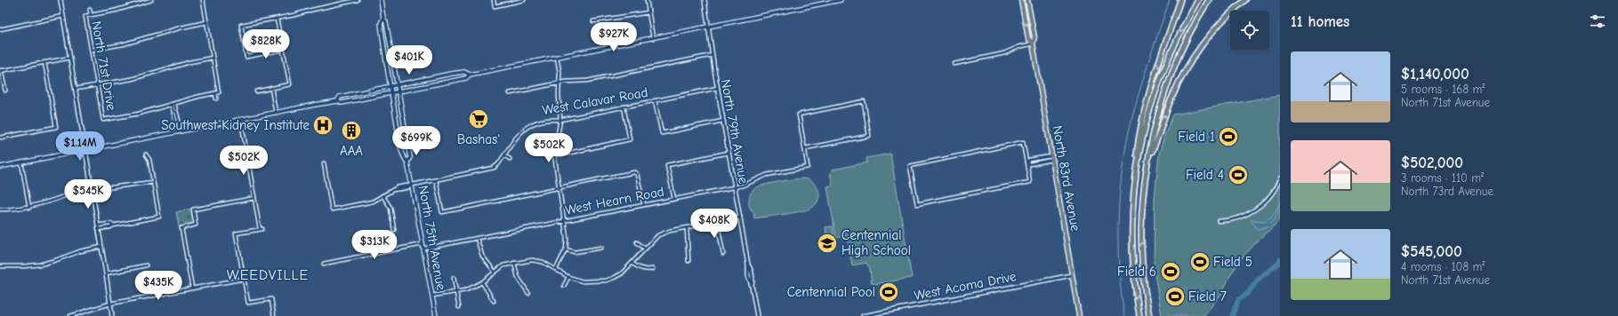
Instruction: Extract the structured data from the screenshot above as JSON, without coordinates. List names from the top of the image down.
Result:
{
  "streets": {
    "main road": ["North 83rd Avenue", "North 75th Avenue"],
    "street": [
      "North 71st Drive",
      "West Calavar Road",
      "North 79th Avenue",
      "West Hearn Road",
      "West Acoma Drive"
    ]
  },
  "crossings": [
    ["West Calavar Road", "North 79th Avenue"],
    ["West Calavar Road", "North 75th Avenue"],
    ["North 79th Avenue", "West Hearn Road"],
    ["North 83rd Avenue", "West Acoma Drive"],
    ["West Hearn Road", "North 75th Avenue"]
  ],
  "districts": ["WEEDVILLE"],
  "places": {
    "supermarket": ["Bashas'"],
    "hospital": ["Southwest Kidney Institute"],
    "building": ["AAA"],
    "sports": [
      "Field 1",
      "Field 4",
      "Field 5",
      "Field 6",
      "Centennial Pool",
      "Field 7"
    ],
    "school or university": ["Centennial High School"]
  },
  "page": {
    "heading": "11 homes",
    "price": [
      "$927K",
      "$828K",
      "$401K",
      "$699K",
      "$1.14M",
      "$502K",
      "$502K",
      "$545K",
      "$408K",
      "$313K",
      "$435K"
    ],
    "list": [
      {
        "name": "$1,140,000",
        "note": "5 rooms · 168 m² · North 71st Avenue"
      },
      {
        "name": "$502,000",
        "note": "3 rooms · 110 m² · North 73rd Avenue"
      },
      {
        "name": "$545,000",
        "note": "4 rooms · 108 m² · North 71st Avenue"
      }
    ]
  }
}
